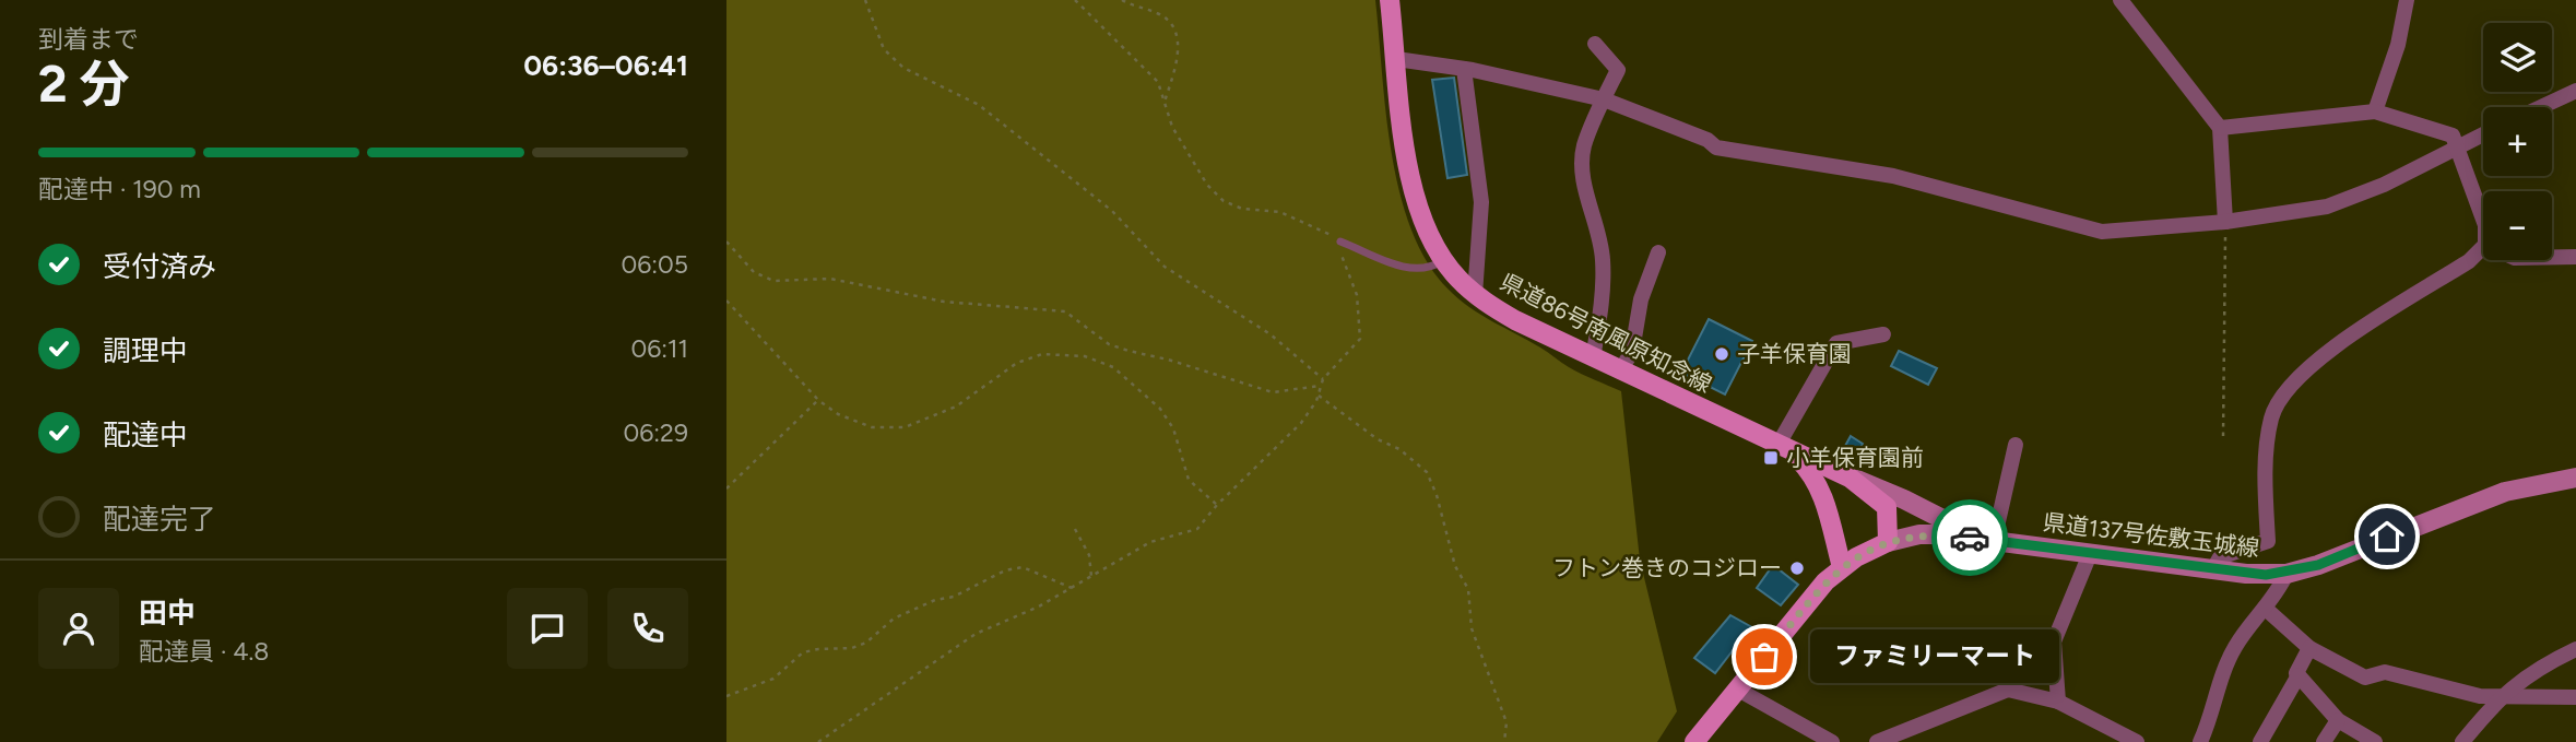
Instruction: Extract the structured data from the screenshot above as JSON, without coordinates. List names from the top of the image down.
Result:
{
  "streets": {
    "main road": ["県道86号南風原知念線", "県道137号佐敷玉城線"]
  },
  "crossings": [
    ["県道86号南風原知念線", "県道137号佐敷玉城線"]
  ],
  "places": {
    "other": ["子羊保育園", "フトン巻きのコジロー", "ファミリーマート"],
    "transit": ["小羊保育園前"]
  },
  "page": {
    "heading": ["2 分", "到着まで", "06:36–06:41"],
    "panel": ["田中", "配達員 · 4.8"],
    "map_buttons": ["+", "−"],
    "bar": "配達中 · 190 m",
    "list": [
      ["受付済み", "06:05"],
      ["調理中", "06:11"],
      ["配達中", "06:29"],
      "配達完了"
    ],
    "bubble": "ファミリーマート"
  }
}
